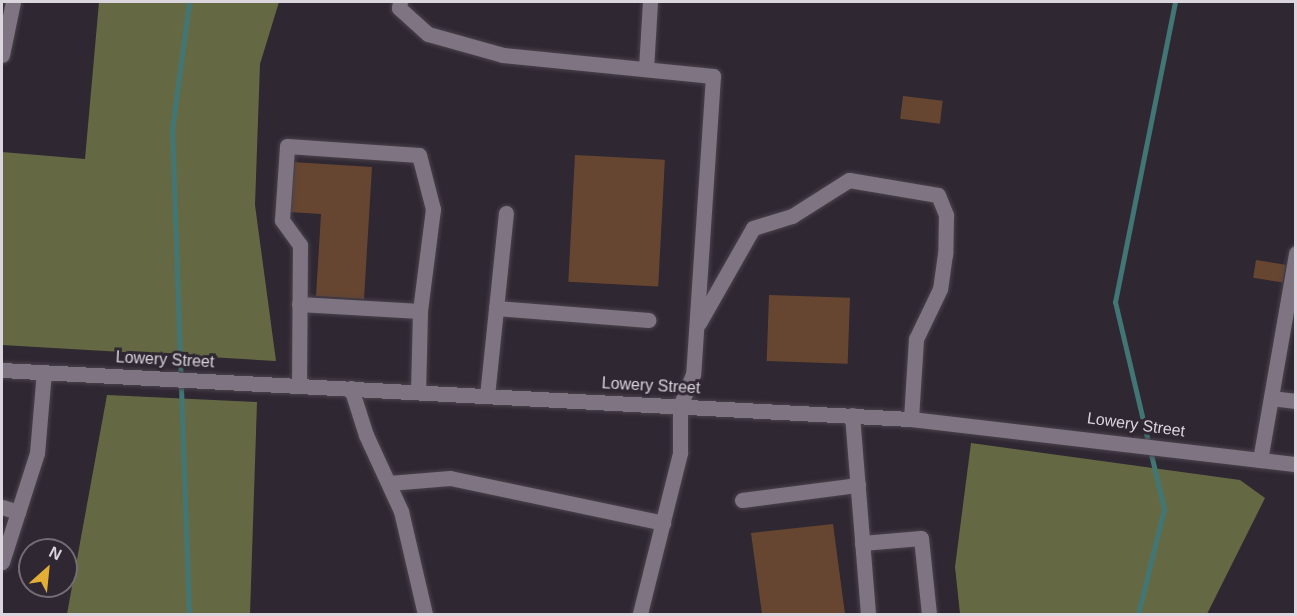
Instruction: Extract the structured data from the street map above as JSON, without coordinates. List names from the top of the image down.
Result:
{
  "streets": {
    "street": ["Lowery Street"]
  },
  "north": "top right"
}
